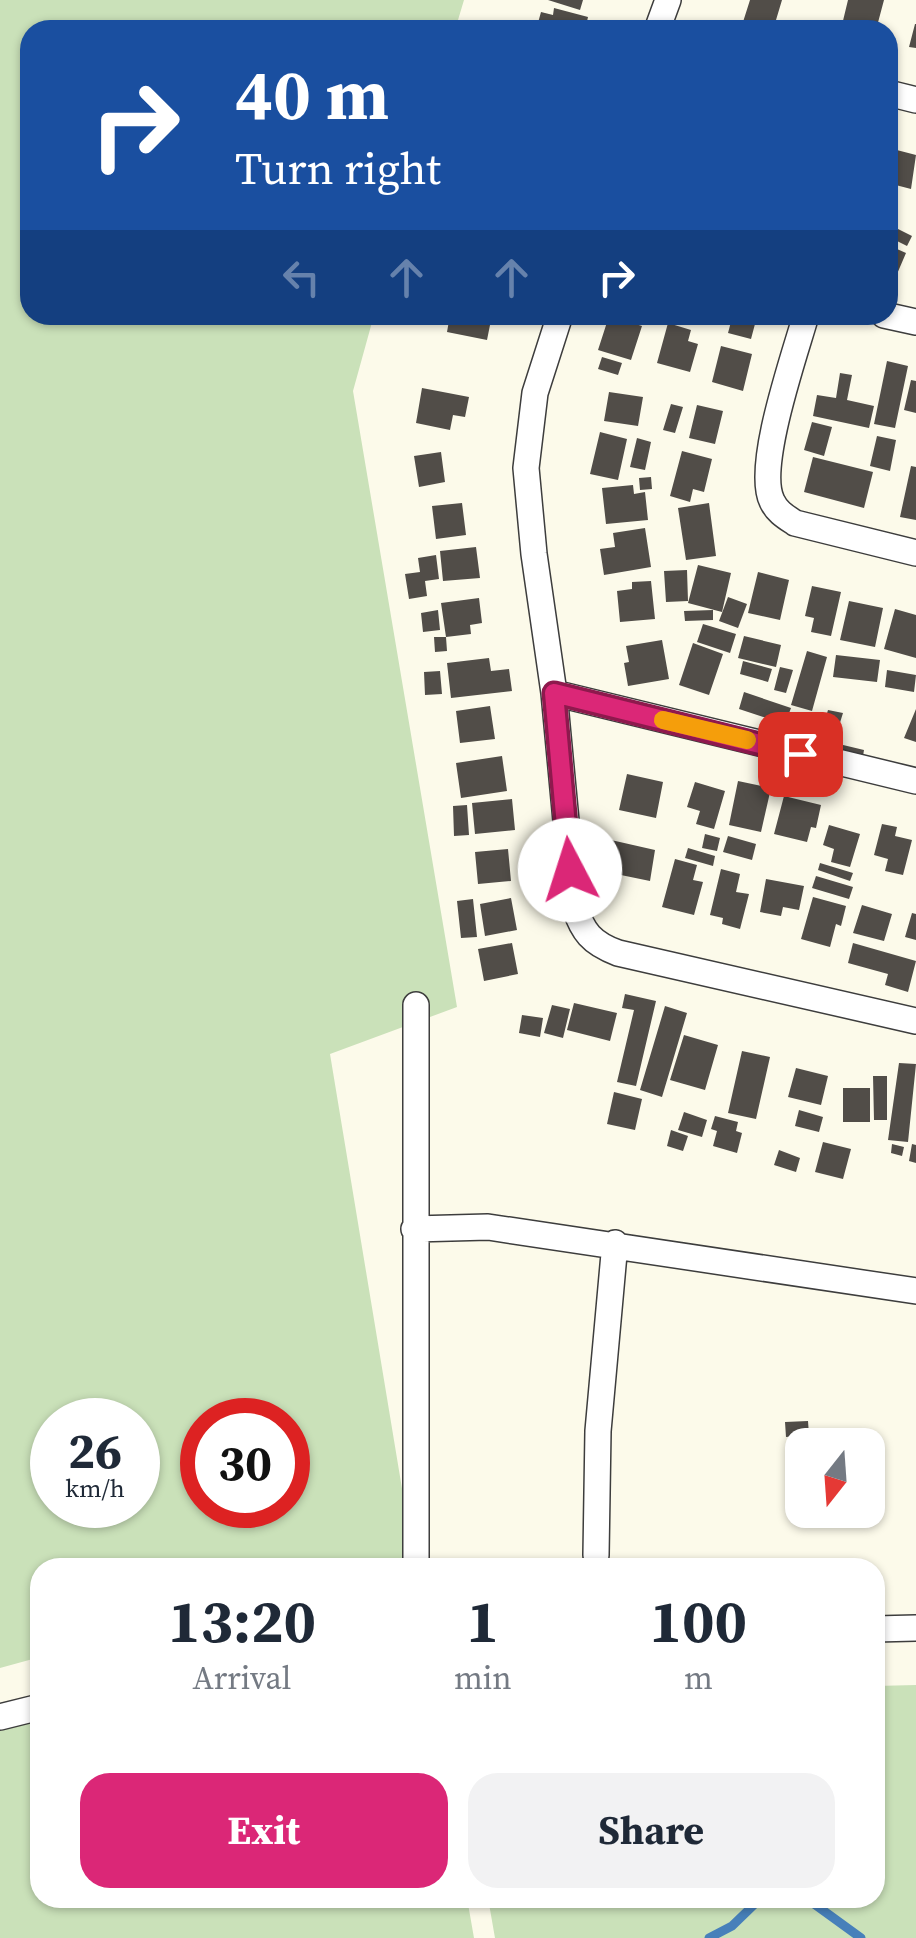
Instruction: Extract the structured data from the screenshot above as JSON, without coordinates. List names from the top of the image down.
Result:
{
  "north": "bottom",
  "page": {
    "turn": ["40 m", "Turn right"],
    "speed": "26 km/h",
    "limit": "30",
    "eta": [
      "13:20",
      "Arrival",
      "1",
      "min",
      "100",
      "m"
    ],
    "buttons": ["Exit", "Share"]
  }
}
